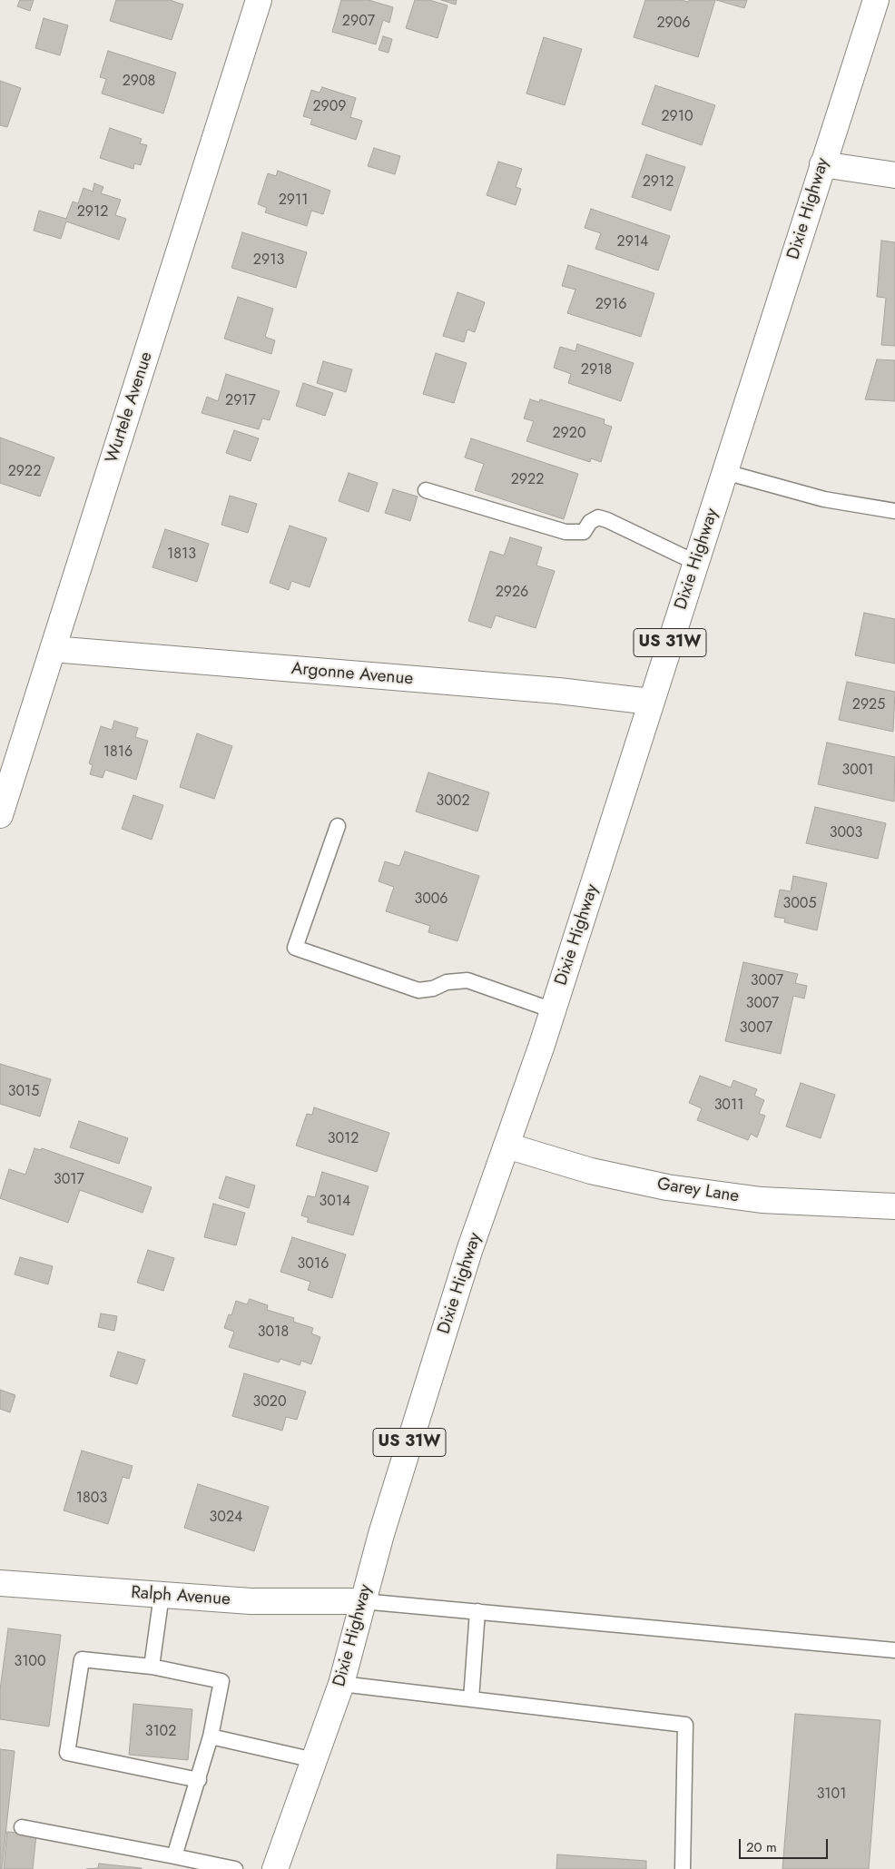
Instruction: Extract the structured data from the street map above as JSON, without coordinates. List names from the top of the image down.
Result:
{
  "streets": {
    "street": [
      "Dixie Highway",
      "Wurtele Avenue",
      "US 31W",
      "Argonne Avenue",
      "Garey Lane",
      "Ralph Avenue"
    ]
  },
  "crossings": [
    ["Dixie Highway", "Argonne Avenue"],
    ["Dixie Highway", "Garey Lane"],
    ["Dixie Highway", "Ralph Avenue"],
    ["Wurtele Avenue", "Argonne Avenue"]
  ],
  "house_numbers": [
    "2907",
    "2906",
    "2908",
    "2909",
    "2910",
    "2912",
    "2911",
    "2912",
    "2914",
    "2913",
    "2916",
    "2918",
    "2917",
    "2920",
    "2922",
    "2922",
    "1813",
    "2926",
    "2925",
    "1816",
    "3001",
    "3002",
    "3003",
    "3006",
    "3005",
    "3007",
    "3007",
    "3007",
    "3015",
    "3011",
    "3012",
    "3017",
    "3014",
    "3016",
    "3018",
    "3020",
    "1803",
    "3024",
    "3100",
    "3102",
    "3101"
  ],
  "scale_bar": "20 m"
}
